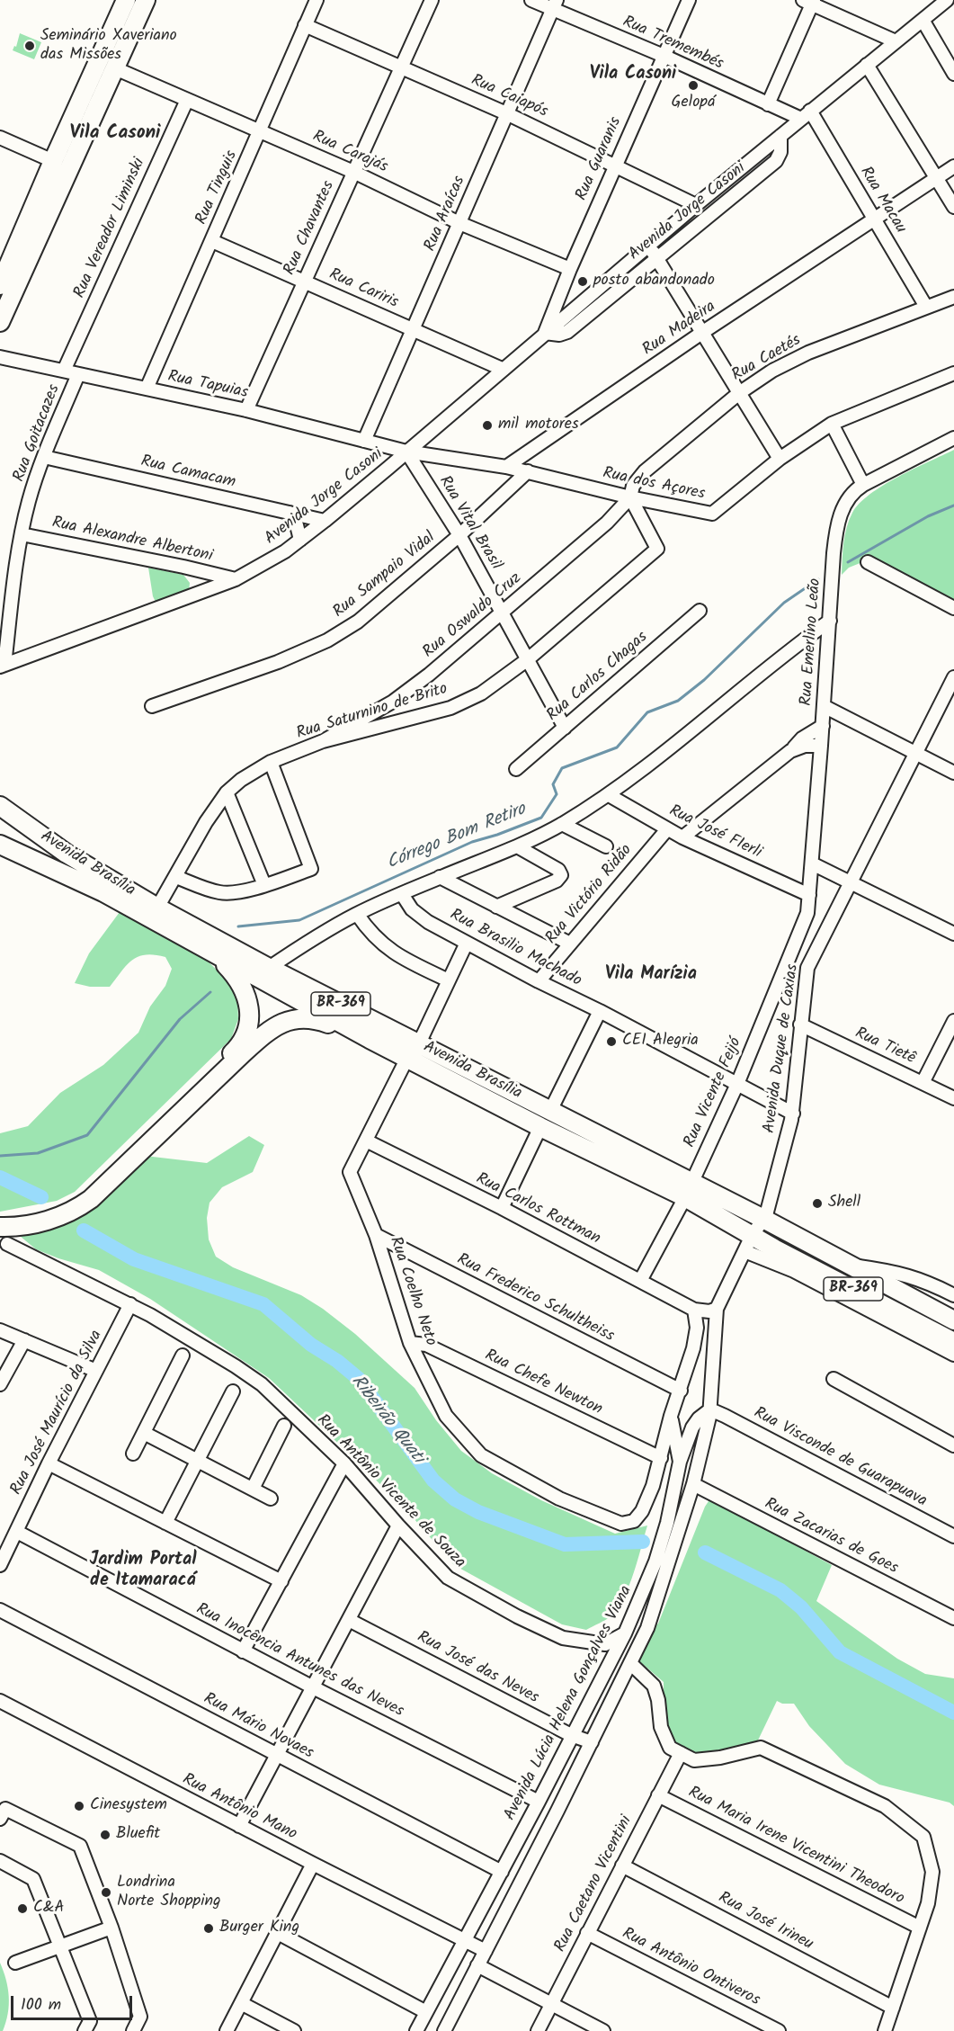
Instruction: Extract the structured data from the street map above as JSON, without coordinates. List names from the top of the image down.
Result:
{
  "streets": {
    "highway": ["Avenida Brasília", "BR-369"],
    "street": [
      "Rua Tremembés",
      "Rua Caiapós",
      "Rua Carajás",
      "Rua Guaranis",
      "Rua Tinguis",
      "Rua Macau",
      "Avenida Jorge Casoni",
      "Rua Araícas",
      "Rua Vereador Liminski",
      "Rua Chavantes",
      "Rua Cariris",
      "Rua Madeira",
      "Rua Caetés",
      "Rua Tapuias",
      "Rua Goitacazes",
      "Rua Camacam",
      "Rua dos Açores",
      "Rua Vital Brasil",
      "Rua Alexandre Albertoni",
      "Rua Sampaio Vidal",
      "Rua Oswaldo Cruz",
      "Rua Emerlino Leão",
      "Rua Carlos Chagas",
      "Rua Saturnino de Brito",
      "Rua José FIerli",
      "Rua Victório Ridão",
      "Rua Brasilio Machado",
      "Rua Tietê",
      "Avenida Duque de Caxias",
      "Rua Vicente Feijó",
      "Rua Carlos Rottman",
      "Rua Coelho Neto",
      "Rua Frederico Schultheiss",
      "Rua Chefe Newton",
      "Rua José Maurício da Silva",
      "Rua Visconde de Guarapuava",
      "Rua Antônio Vicente de Souza",
      "Rua Zacarias de Goes",
      "Rua Inocência Antunes das Neves",
      "Rua José das Neves",
      "Avenida Lúcia Helena Gonçalves Viana",
      "Rua Mário Novaes",
      "Rua Antônio Mano",
      "Rua Maria Irene Vicentini Theodoro",
      "Rua Caetano Vicentini",
      "Rua José Irineu",
      "Rua Antônio Ontiveros"
    ]
  },
  "crossings": [
    ["Rua Tremembés", "Rua Guaranis"],
    ["Rua Tremembés", "Rua Macau"],
    ["Rua Tremembés", "Avenida Jorge Casoni"],
    ["Rua Tremembés", "Rua Araícas"],
    ["Rua Caiapós", "Rua Guaranis"],
    ["Rua Caiapós", "Rua Tinguis"],
    ["Rua Caiapós", "Avenida Jorge Casoni"],
    ["Rua Caiapós", "Rua Araícas"],
    ["Rua Caiapós", "Rua Chavantes"],
    ["Rua Carajás", "Rua Guaranis"],
    ["Rua Carajás", "Rua Tinguis"],
    ["Rua Carajás", "Rua Araícas"],
    ["Rua Carajás", "Rua Vereador Liminski"],
    ["Rua Carajás", "Rua Chavantes"],
    ["Rua Guaranis", "Avenida Jorge Casoni"],
    ["Rua Tinguis", "Rua Cariris"],
    ["Rua Tinguis", "Rua Tapuias"],
    ["Rua Macau", "Avenida Jorge Casoni"],
    ["Rua Macau", "Rua Madeira"],
    ["Rua Macau", "Rua Caetés"],
    ["Avenida Jorge Casoni", "Rua Cariris"],
    ["Avenida Jorge Casoni", "Rua Tapuias"],
    ["Avenida Jorge Casoni", "Rua Goitacazes"],
    ["Avenida Jorge Casoni", "Rua Camacam"],
    ["Avenida Jorge Casoni", "Rua dos Açores"],
    ["Avenida Jorge Casoni", "Rua Vital Brasil"],
    ["Avenida Jorge Casoni", "Rua Alexandre Albertoni"],
    ["Rua Araícas", "Rua Cariris"],
    ["Rua Araícas", "Rua Tapuias"],
    ["Rua Vereador Liminski", "Rua Tapuias"],
    ["Rua Chavantes", "Rua Cariris"],
    ["Rua Chavantes", "Rua Tapuias"],
    ["Rua Madeira", "Rua dos Açores"],
    ["Rua Caetés", "Rua dos Açores"],
    ["Rua Caetés", "Rua Oswaldo Cruz"],
    ["Rua Caetés", "Rua Saturnino de Brito"],
    ["Rua Tapuias", "Rua Goitacazes"],
    ["Rua Tapuias", "Rua dos Açores"],
    ["Rua Tapuias", "Rua Vital Brasil"],
    ["Rua Goitacazes", "Rua Camacam"],
    ["Rua Goitacazes", "Rua Alexandre Albertoni"],
    ["Rua dos Açores", "Rua Vital Brasil"],
    ["Rua dos Açores", "Rua Sampaio Vidal"],
    ["Rua dos Açores", "Rua Oswaldo Cruz"],
    ["Rua dos Açores", "Rua Saturnino de Brito"],
    ["Rua Vital Brasil", "Rua Sampaio Vidal"],
    ["Rua Vital Brasil", "Rua Oswaldo Cruz"],
    ["Rua Vital Brasil", "Rua Carlos Chagas"],
    ["Rua Vital Brasil", "Rua Saturnino de Brito"],
    ["Rua Oswaldo Cruz", "Rua Saturnino de Brito"],
    ["Rua Emerlino Leão", "Rua José FIerli"],
    ["Rua Emerlino Leão", "Rua Vicente Feijó"],
    ["Rua Saturnino de Brito", "Avenida Brasília"],
    ["Rua José FIerli", "Rua Victório Ridão"],
    ["Avenida Brasília", "Avenida Duque de Caxias"],
    ["Avenida Brasília", "Rua Vicente Feijó"],
    ["Avenida Brasília", "Rua Coelho Neto"],
    ["Rua Victório Ridão", "Rua Brasilio Machado"],
    ["Rua Brasilio Machado", "Avenida Duque de Caxias"],
    ["Rua Brasilio Machado", "Rua Vicente Feijó"],
    ["Rua Tietê", "Avenida Duque de Caxias"],
    ["Avenida Duque de Caxias", "Rua Visconde de Guarapuava"],
    ["Avenida Duque de Caxias", "Avenida Lúcia Helena Gonçalves Viana"],
    ["Rua Vicente Feijó", "Rua Carlos Rottman"],
    ["Rua Carlos Rottman", "Rua Coelho Neto"],
    ["Rua Coelho Neto", "Rua Frederico Schultheiss"],
    ["Rua Coelho Neto", "Rua Chefe Newton"],
    ["Rua José Maurício da Silva", "Rua Antônio Vicente de Souza"],
    ["Rua José Maurício da Silva", "Rua Inocência Antunes das Neves"],
    ["Rua Visconde de Guarapuava", "Avenida Lúcia Helena Gonçalves Viana"],
    ["Rua Antônio Vicente de Souza", "Avenida Lúcia Helena Gonçalves Viana"],
    ["Rua Zacarias de Goes", "Avenida Lúcia Helena Gonçalves Viana"],
    ["Rua Inocência Antunes das Neves", "Avenida Lúcia Helena Gonçalves Viana"],
    ["Rua José das Neves", "Avenida Lúcia Helena Gonçalves Viana"],
    ["Avenida Lúcia Helena Gonçalves Viana", "Rua Mário Novaes"],
    ["Avenida Lúcia Helena Gonçalves Viana", "Rua Antônio Mano"],
    ["Rua Maria Irene Vicentini Theodoro", "Rua Caetano Vicentini"],
    ["Rua Caetano Vicentini", "Rua José Irineu"],
    ["Rua Caetano Vicentini", "Rua Antônio Ontiveros"]
  ],
  "districts": [
    "Vila Casoni",
    "Vila Casoni",
    "Vila Marízia",
    "Jardim Portal de Itamaracá"
  ],
  "water": ["Córrego Bom Retiro", "Ribeirão Quati"],
  "places": [
    "Seminário Xaveriano das Missões",
    "Gelopá",
    "posto abandonado",
    "mil motores",
    "CEI Alegria",
    "Shell",
    "Cinesystem",
    "Bluefit",
    "Londrina Norte Shopping",
    "C&A",
    "Burger King"
  ],
  "scale_bar": "100 m"
}
